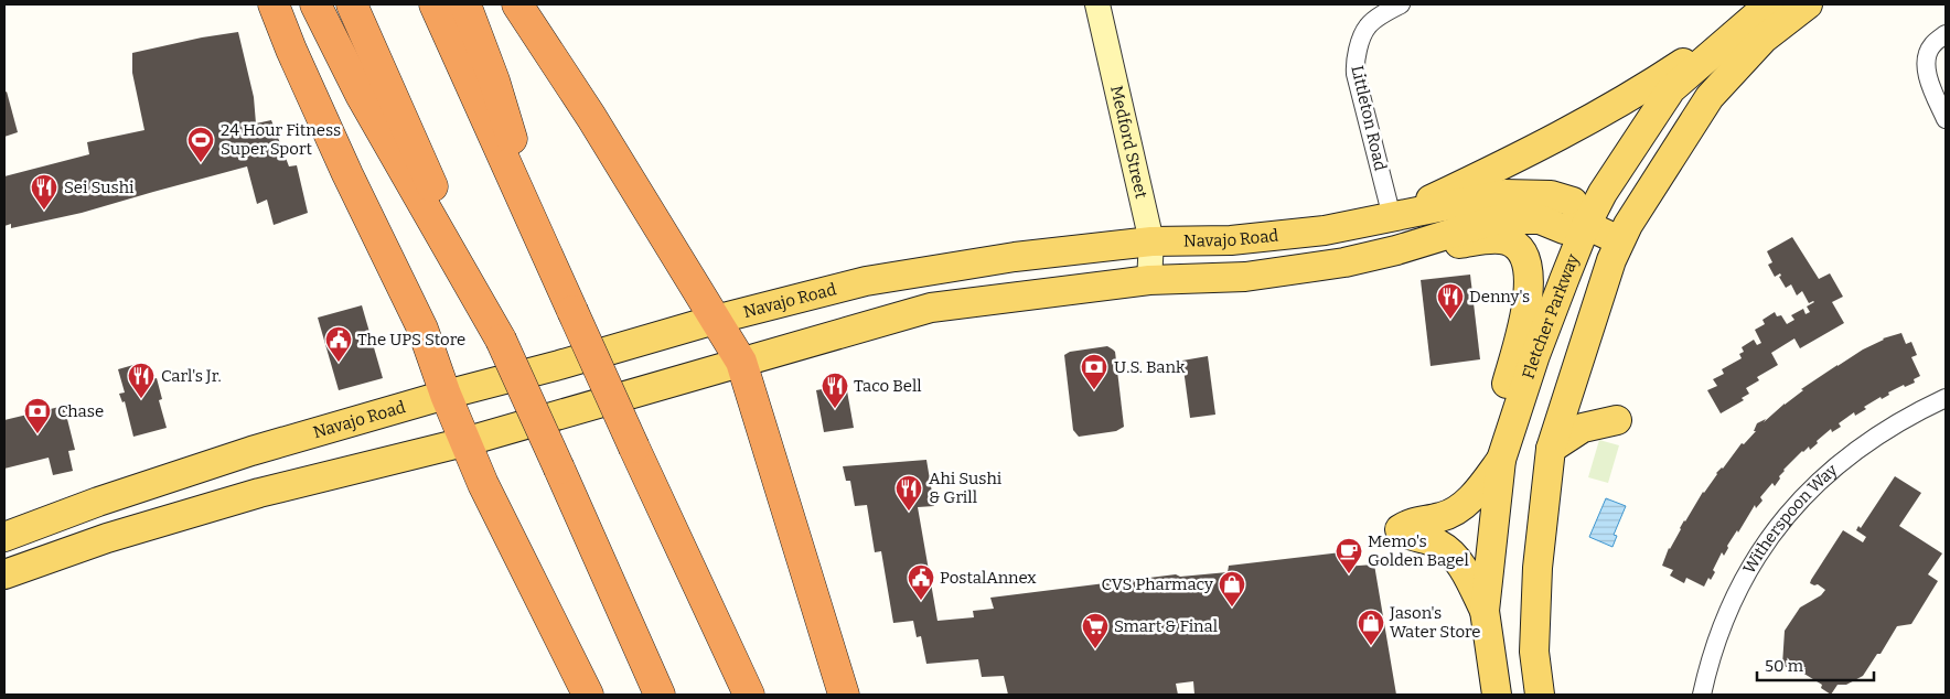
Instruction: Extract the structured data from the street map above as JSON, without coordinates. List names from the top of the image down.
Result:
{
  "streets": {
    "main road": ["Navajo Road", "Fletcher Parkway"],
    "street": ["Littleton Road", "Medford Street", "Witherspoon Way"]
  },
  "crossings": [
    ["Littleton Road", "Navajo Road"],
    ["Medford Street", "Navajo Road"],
    ["Navajo Road", "Fletcher Parkway"]
  ],
  "places": {
    "sports": ["24 Hour Fitness Super Sport"],
    "restaurant": [
      "Sei Sushi",
      "Denny's",
      "Carl's Jr.",
      "Taco Bell",
      "Ahi Sushi & Grill"
    ],
    "public building": ["The UPS Store", "PostalAnnex"],
    "bank": ["U.S. Bank", "Chase"],
    "cafe": ["Memo's Golden Bagel"],
    "shop": ["CVS Pharmacy", "Jason's Water Store"],
    "supermarket": ["Smart & Final"]
  },
  "scale_bar": "50 m"
}
